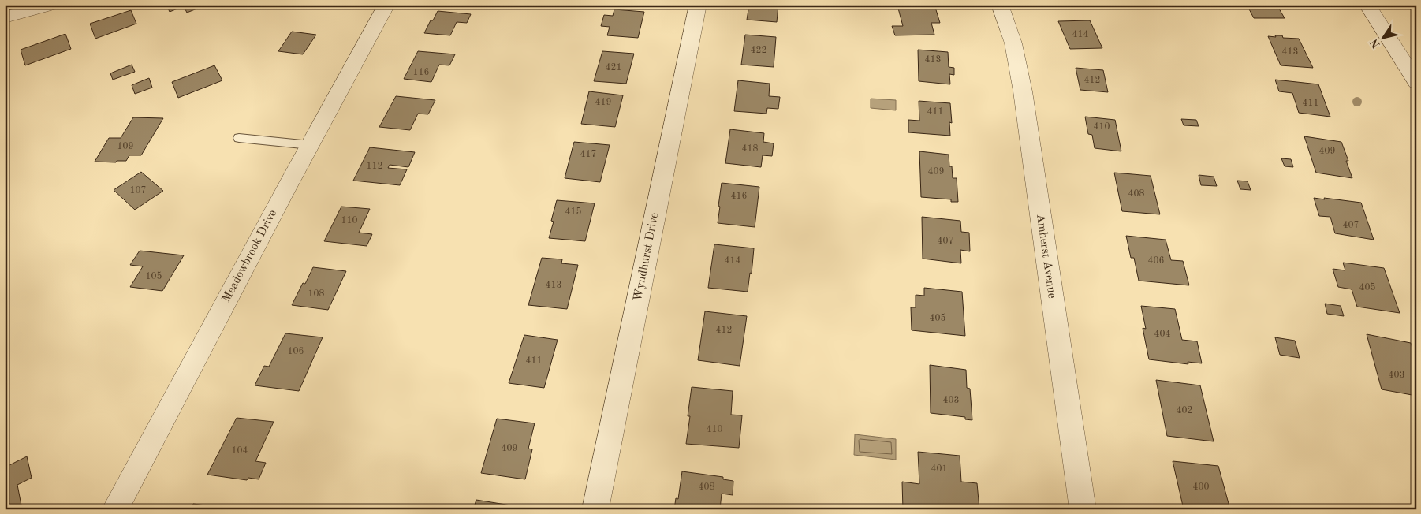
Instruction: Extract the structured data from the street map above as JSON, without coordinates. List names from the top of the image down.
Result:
{
  "streets": {
    "street": ["Meadowbrook Drive", "Amherst Avenue", "Wyndhurst Drive"]
  },
  "house_numbers": [
    "414",
    "422",
    "413",
    "413",
    "421",
    "116",
    "412",
    "419",
    "411",
    "411",
    "410",
    "109",
    "418",
    "409",
    "417",
    "112",
    "409",
    "107",
    "408",
    "416",
    "415",
    "110",
    "407",
    "407",
    "414",
    "406",
    "105",
    "413",
    "405",
    "108",
    "405",
    "412",
    "404",
    "106",
    "411",
    "403",
    "403",
    "402",
    "410",
    "409",
    "104",
    "401",
    "408",
    "400"
  ],
  "north": "bottom left"
}
